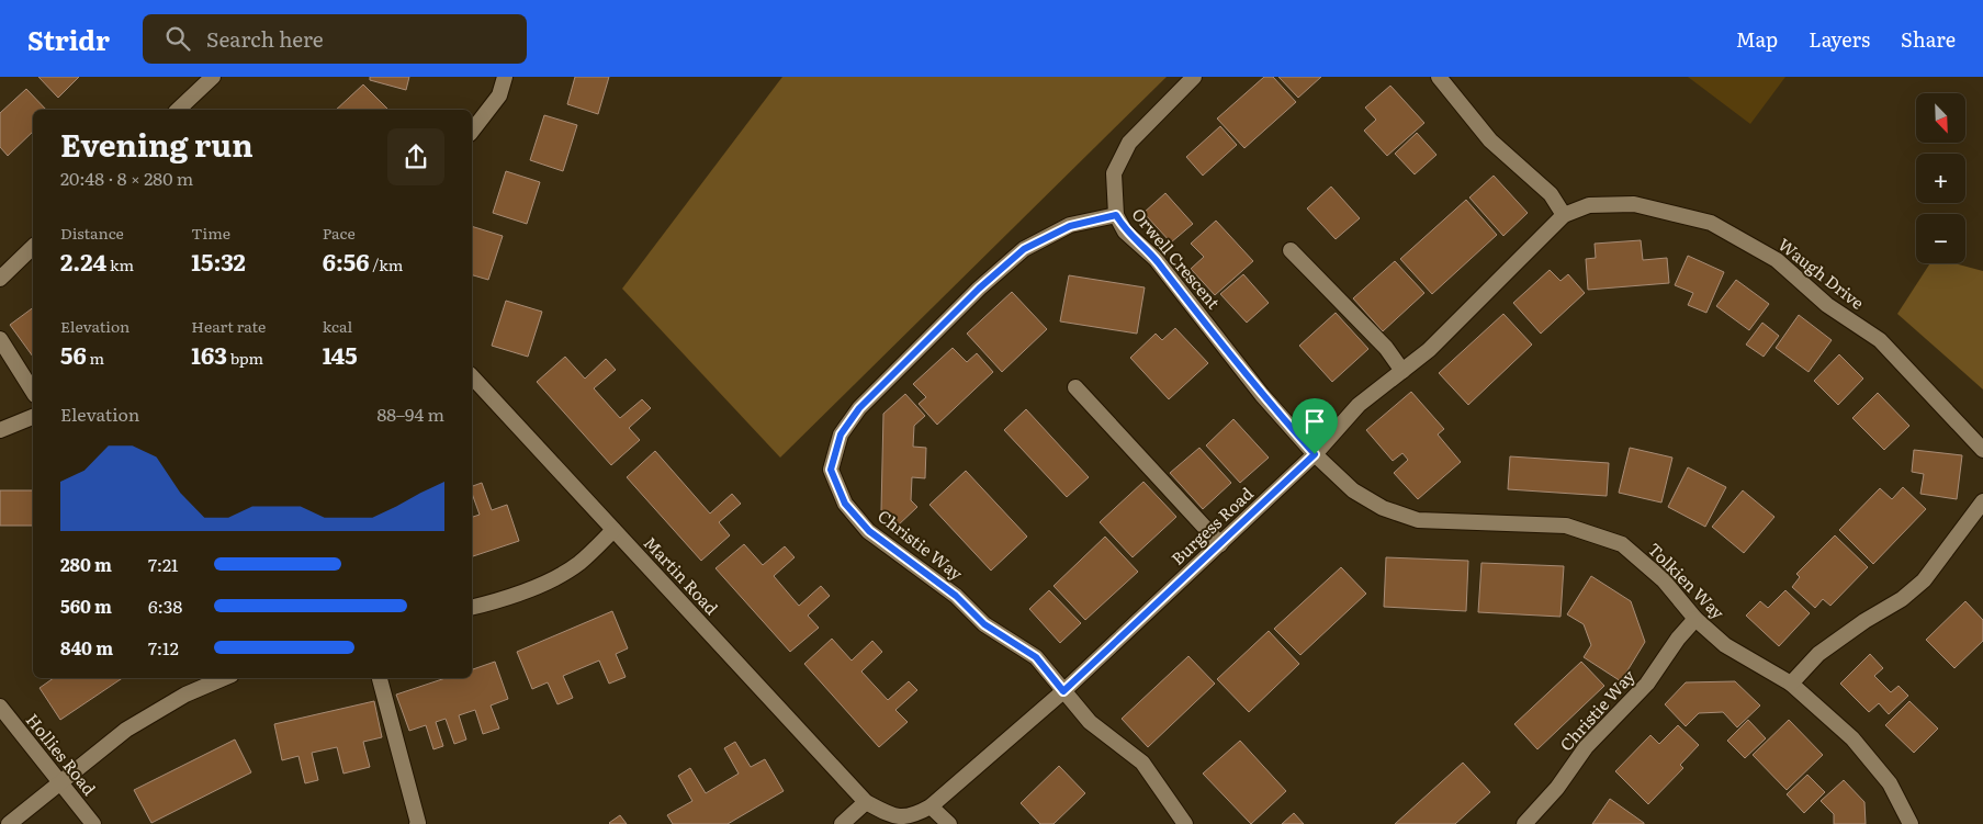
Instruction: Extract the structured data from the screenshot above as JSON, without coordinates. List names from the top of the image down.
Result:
{
  "streets": {
    "street": [
      "Orwell Crescent",
      "Waugh Drive",
      "Burgess Road",
      "Christie Way",
      "Martin Road",
      "Tolkien Way",
      "Hollies Road"
    ]
  },
  "crossings": [
    ["Orwell Crescent", "Burgess Road"],
    ["Orwell Crescent", "Christie Way"],
    ["Orwell Crescent", "Tolkien Way"],
    ["Waugh Drive", "Burgess Road"],
    ["Burgess Road", "Christie Way"],
    ["Burgess Road", "Martin Road"],
    ["Burgess Road", "Tolkien Way"],
    ["Christie Way", "Tolkien Way"]
  ],
  "north": "bottom right",
  "page": {
    "header": "Stridr",
    "search": "Search here",
    "nav": ["Map", "Layers", "Share"],
    "map_buttons": ["+", "−"],
    "heading": ["Evening run", "20:48 · 8 × 280 m"],
    "stats": [
      ["Distance", "2.24 km"],
      ["Time", "15:32"],
      ["Pace", "6:56 /km"],
      ["Elevation", "56 m"],
      ["Heart rate", "163 bpm"],
      ["kcal", "145"]
    ],
    "chart": ["Elevation", "88–94 m"],
    "list": [
      {
        "name": "280 m",
        "note": "7:21"
      },
      {
        "name": "560 m",
        "note": "6:38"
      },
      {
        "name": "840 m",
        "note": "7:12"
      }
    ]
  }
}
